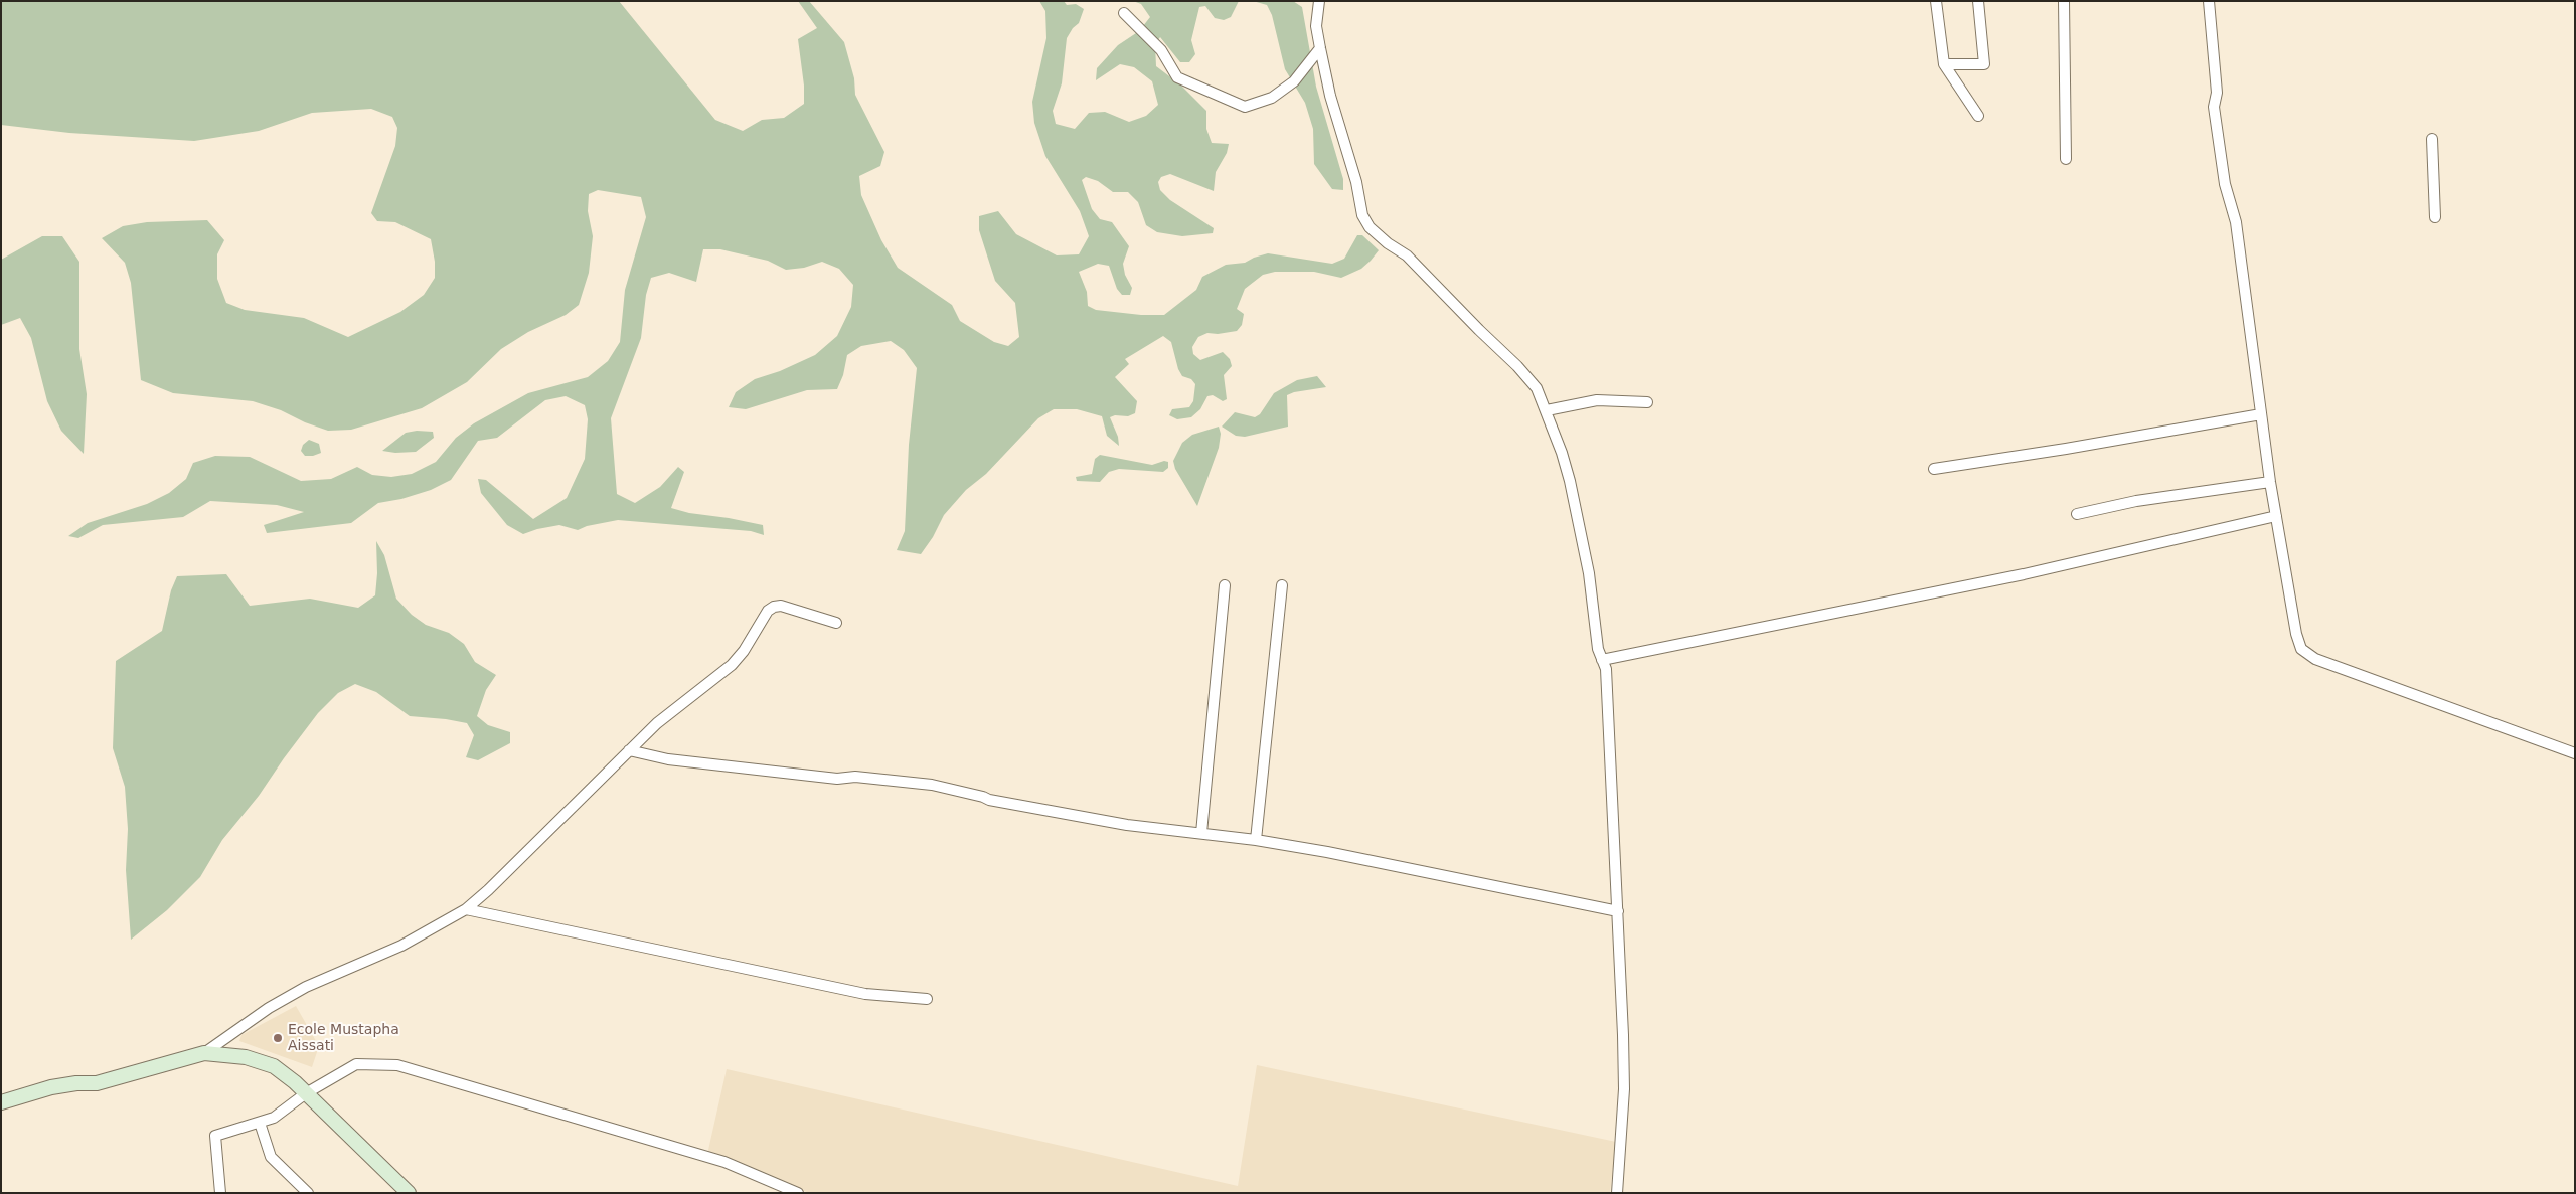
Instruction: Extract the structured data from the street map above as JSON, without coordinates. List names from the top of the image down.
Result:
{
  "places": ["Ecole Mustapha Aissati"]
}
